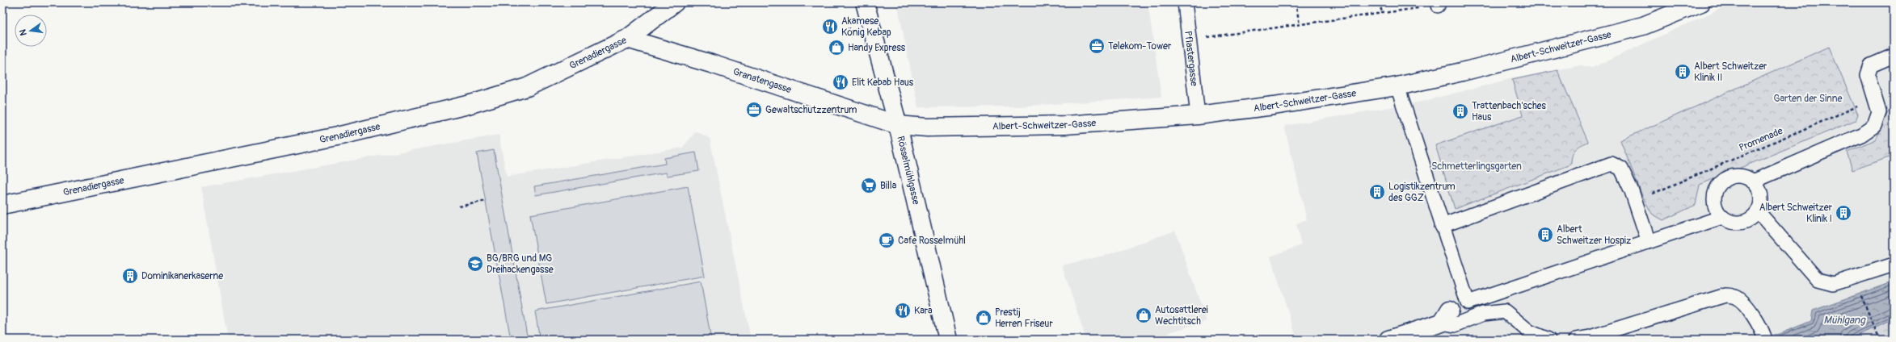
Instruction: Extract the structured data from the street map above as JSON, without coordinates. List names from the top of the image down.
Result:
{
  "streets": {
    "street": [
      "Albert-Schweitzer-Gasse",
      "Grenadiergasse",
      "Granatengasse",
      "Rösselmühlgasse"
    ],
    "lane": ["Pflastergasse"],
    "path": ["Promenade"]
  },
  "crossings": [
    ["Albert-Schweitzer-Gasse", "Pflastergasse"],
    ["Albert-Schweitzer-Gasse", "Granatengasse"],
    ["Albert-Schweitzer-Gasse", "Rösselmühlgasse"],
    ["Grenadiergasse", "Granatengasse"],
    ["Granatengasse", "Rösselmühlgasse"]
  ],
  "water": ["Mühlgang"],
  "parks": ["Garten der Sinne", "Schmetterlingsgarten"],
  "places": {
    "restaurant": ["Akamese König Kebap", "Elit Kebab Haus", "Kara"],
    "office": ["Telekom-Tower", "Gewaltschutzzentrum"],
    "shop": ["Handy Express", "Autosattlerei Wechtitsch", "Prestij Herren Friseur"],
    "building": [
      "Albert Schweitzer Klinik II",
      "Trattenbach'sches Haus",
      "Logistikzentrum des GGZ",
      "Albert Schweitzer Klinik I",
      "Albert Schweitzer Hospiz",
      "Dominikanerkaserne"
    ],
    "supermarket": ["Billa"],
    "cafe": ["Cafe Rosselmühl"],
    "school or university": ["BG/BRG und MG Dreihackengasse"]
  },
  "north": "left"
}
